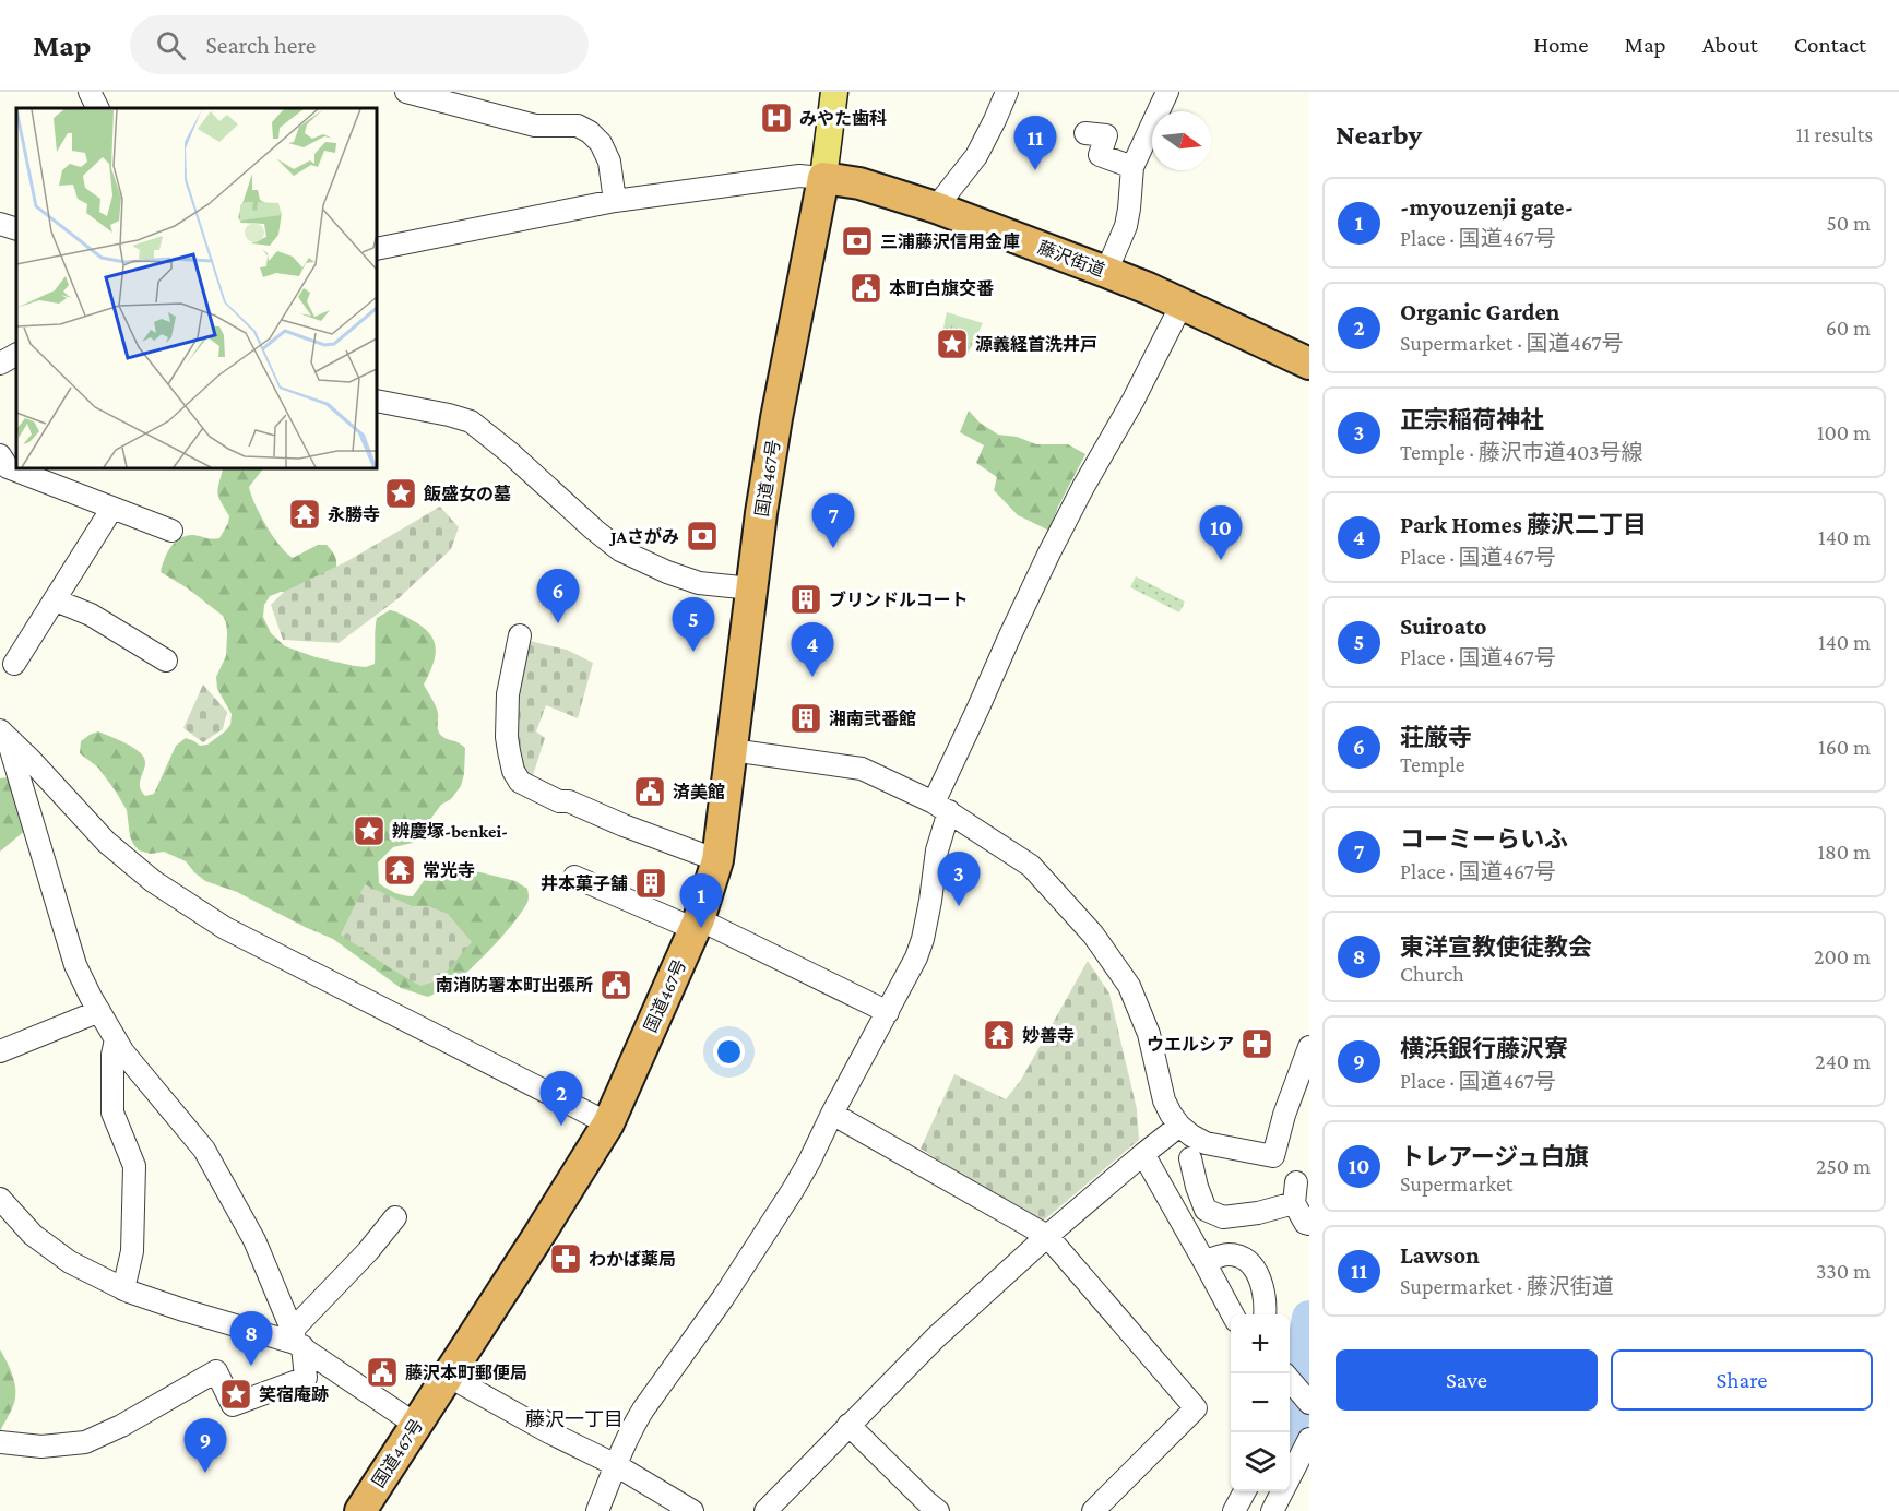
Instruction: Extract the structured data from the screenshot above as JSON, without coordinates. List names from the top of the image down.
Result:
{
  "streets": {
    "highway": ["藤沢街道", "国道467号"]
  },
  "crossings": [
    ["藤沢街道", "国道467号"]
  ],
  "districts": ["藤沢一丁目"],
  "places": {
    "hospital": ["みやた歯科"],
    "bank": ["三浦藤沢信用金庫", "JAさがみ"],
    "public building": [
      "本町白旗交番",
      "済美館",
      "南消防署本町出張所",
      "藤沢本町郵便局"
    ],
    "place": [
      "源義経首洗井戸",
      "飯盛女の墓",
      "辨慶塚-benkei-",
      "笑宿庵跡"
    ],
    "temple": ["永勝寺", "常光寺", "妙善寺"],
    "building": ["ブリンドルコート", "湘南弐番館", "井本菓子舗"],
    "pharmacy": ["ウエルシア", "わかば薬局"]
  },
  "north": "right",
  "page": {
    "header": "Map",
    "search": "Search here",
    "nav": [
      "Home",
      "Map",
      "About",
      "Contact"
    ],
    "heading": ["Nearby", "11 results"],
    "pins": [
      "11",
      "7",
      "10",
      "6",
      "5",
      "4",
      "3",
      "1",
      "2",
      "8",
      "9"
    ],
    "list": [
      {
        "mark": "1",
        "name": "-myouzenji gate-",
        "note": "Place · 国道467号",
        "value": "50 m"
      },
      {
        "mark": "2",
        "name": "Organic Garden",
        "note": "Supermarket · 国道467号",
        "value": "60 m"
      },
      {
        "mark": "3",
        "name": "正宗稲荷神社",
        "note": "Temple · 藤沢市道403号線",
        "value": "100 m"
      },
      {
        "mark": "4",
        "name": "Park Homes 藤沢二丁目",
        "note": "Place · 国道467号",
        "value": "140 m"
      },
      {
        "mark": "5",
        "name": "Suiroato",
        "note": "Place · 国道467号",
        "value": "140 m"
      },
      {
        "mark": "6",
        "name": "荘厳寺",
        "note": "Temple",
        "value": "160 m"
      },
      {
        "mark": "7",
        "name": "コーミーらいふ",
        "note": "Place · 国道467号",
        "value": "180 m"
      },
      {
        "mark": "8",
        "name": "東洋宣教使徒教会",
        "note": "Church",
        "value": "200 m"
      },
      {
        "mark": "9",
        "name": "横浜銀行藤沢寮",
        "note": "Place · 国道467号",
        "value": "240 m"
      },
      {
        "mark": "10",
        "name": "トレアージュ白旗",
        "note": "Supermarket",
        "value": "250 m"
      },
      {
        "mark": "11",
        "name": "Lawson",
        "note": "Supermarket · 藤沢街道",
        "value": "330 m"
      }
    ],
    "map_buttons": ["+", "−"],
    "buttons": ["Save", "Share"]
  }
}
